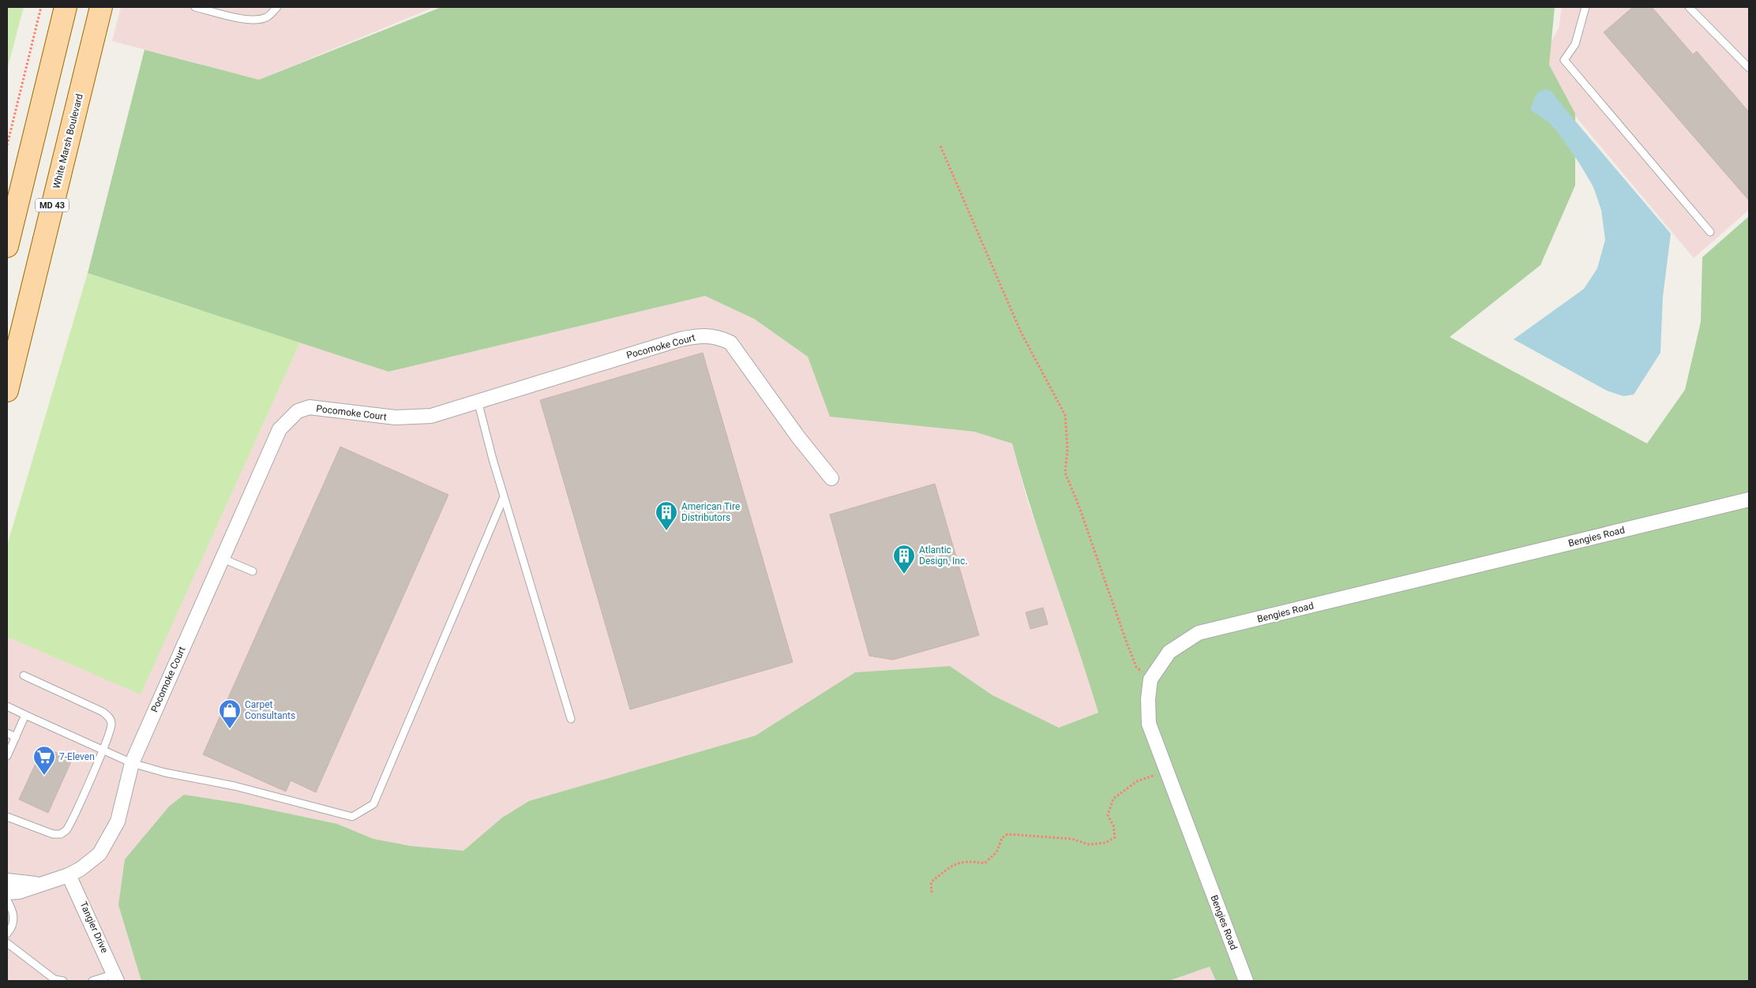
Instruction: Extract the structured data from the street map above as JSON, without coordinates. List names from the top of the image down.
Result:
{
  "streets": {
    "main road": ["White Marsh Boulevard", "MD 43"],
    "street": ["Pocomoke Court", "Bengies Road", "Tangier Drive"]
  },
  "crossings": [
    ["Pocomoke Court", "Tangier Drive"]
  ],
  "places": {
    "building": ["American Tire Distributors", "Atlantic Design, Inc."],
    "shop": ["Carpet Consultants"],
    "supermarket": ["7-Eleven"]
  }
}
